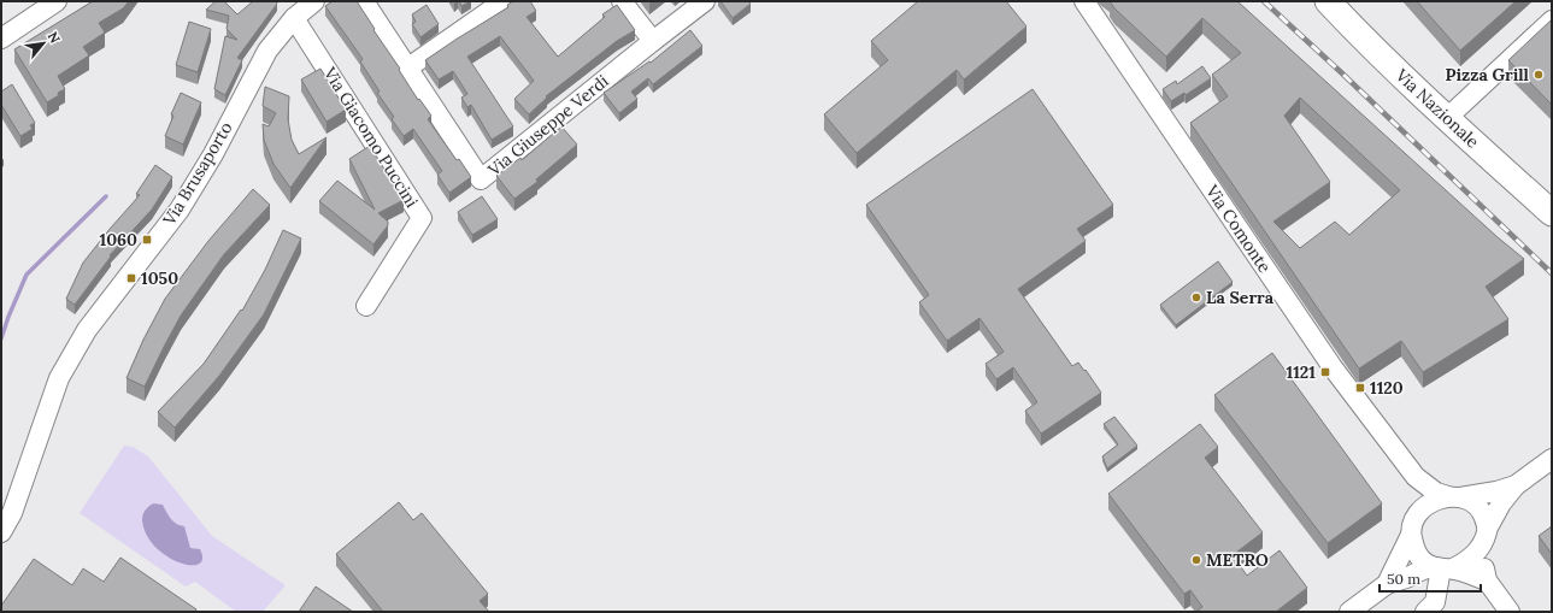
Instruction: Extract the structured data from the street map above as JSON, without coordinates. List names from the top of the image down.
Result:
{
  "streets": {
    "main road": ["Via Nazionale"],
    "street": [
      "Via Giuseppe Verdi",
      "Via Giacomo Puccini",
      "Via Brusaporto",
      "Via Comonte"
    ]
  },
  "crossings": [
    ["Via Giacomo Puccini", "Via Brusaporto"]
  ],
  "places": {
    "other": ["Pizza Grill", "La Serra", "METRO"],
    "transit": [
      "1060",
      "1050",
      "1121",
      "1120"
    ]
  },
  "scale_bar": "50 m",
  "north": "top right"
}
